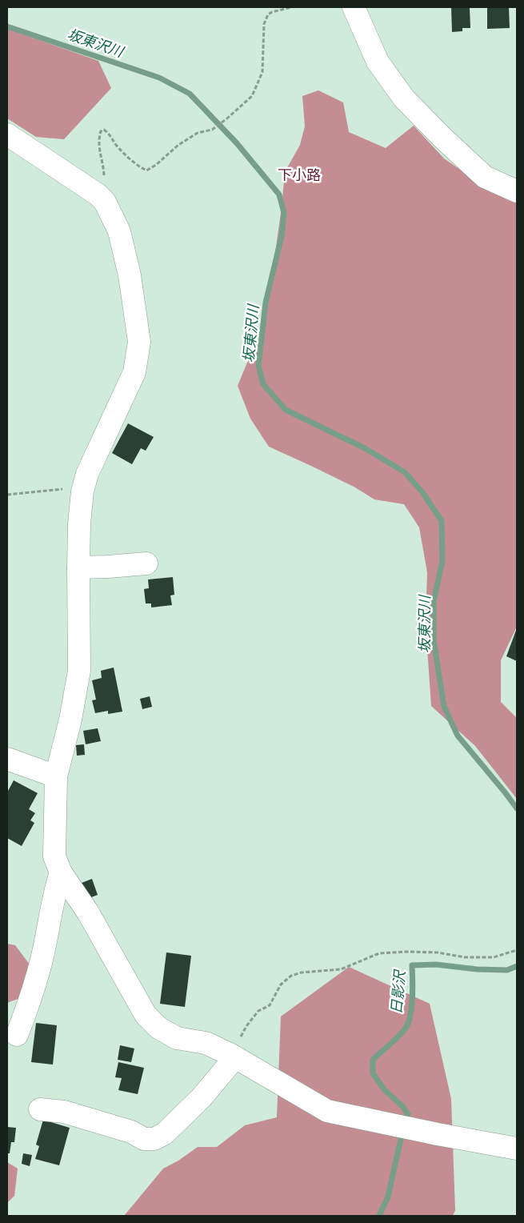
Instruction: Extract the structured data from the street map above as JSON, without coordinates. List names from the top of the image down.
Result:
{
  "districts": ["下小路"],
  "water": ["坂東沢川", "日影沢"]
}
